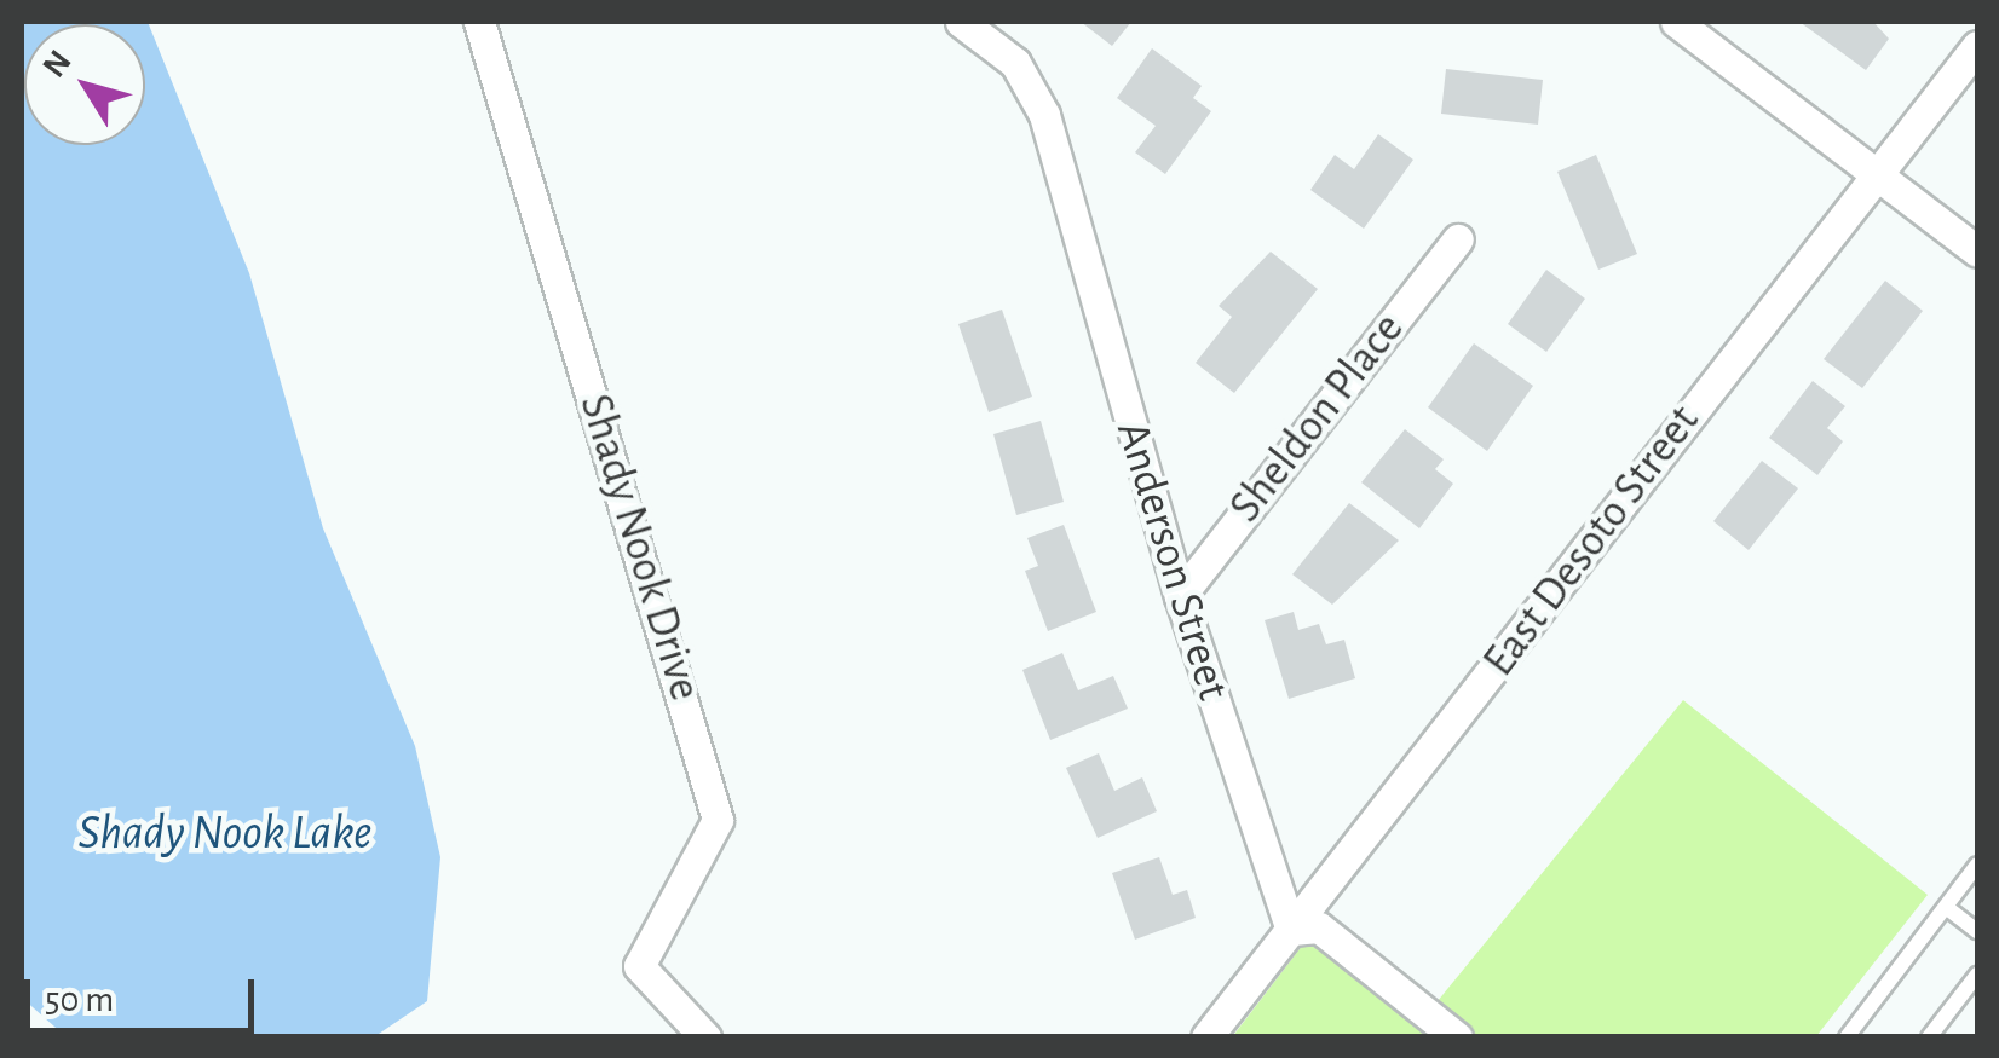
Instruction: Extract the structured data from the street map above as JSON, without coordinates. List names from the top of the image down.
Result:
{
  "streets": {
    "street": [
      "Sheldon Place",
      "East Desoto Street",
      "Shady Nook Drive",
      "Anderson Street"
    ]
  },
  "crossings": [
    ["Sheldon Place", "Anderson Street"],
    ["East Desoto Street", "Anderson Street"]
  ],
  "water": ["Shady Nook Lake"],
  "scale_bar": "50 m",
  "north": "top left"
}
